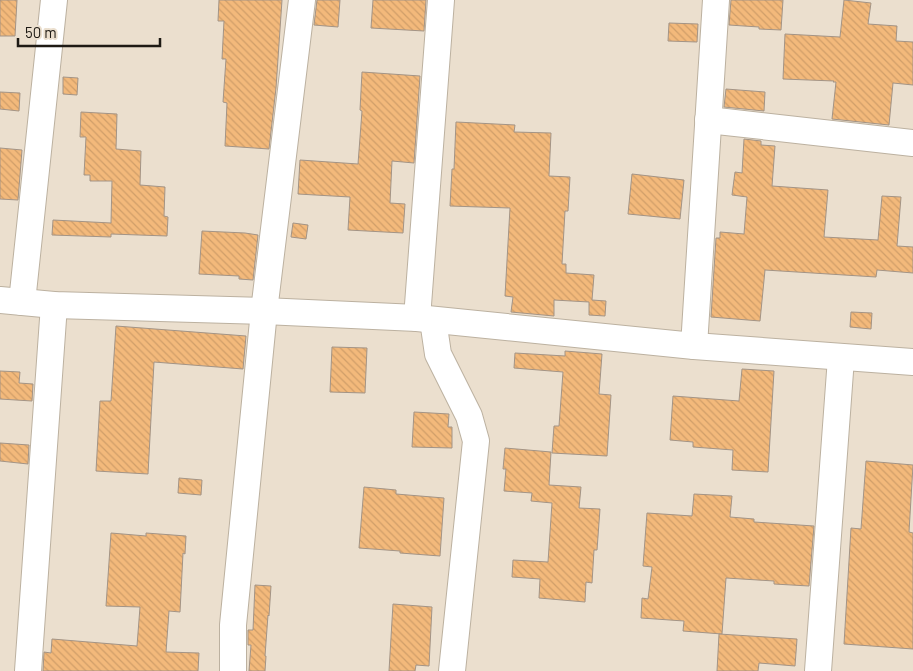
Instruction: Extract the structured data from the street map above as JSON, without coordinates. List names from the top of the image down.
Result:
{
  "scale_bar": "50 m"
}
